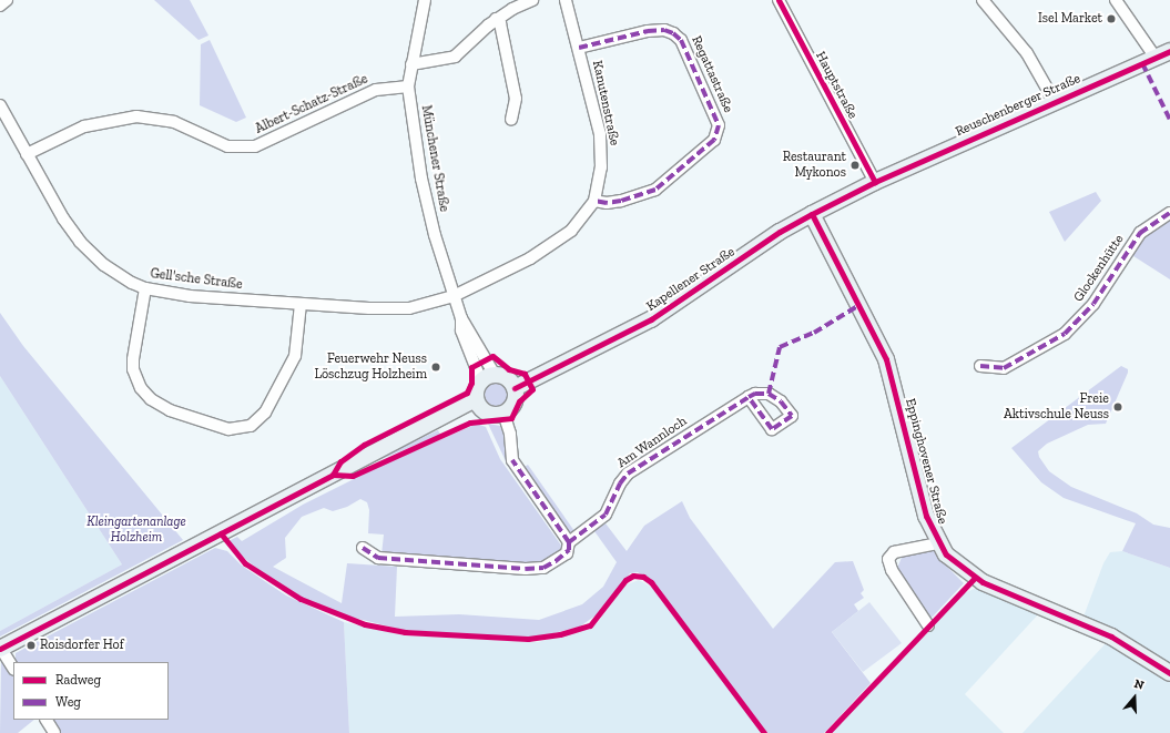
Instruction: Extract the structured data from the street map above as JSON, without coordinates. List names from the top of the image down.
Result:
{
  "streets": {
    "main road": ["Reuschenberger Straße", "Kapellener Straße", "Eppinghovener Straße"],
    "street": [
      "Regattastraße",
      "Hauptstraße",
      "Kanutenstraße",
      "Albert-Schatz-Straße",
      "Münchener Straße",
      "Glockenhütte",
      "Gell'sche Straße",
      "Am Wannloch"
    ]
  },
  "crossings": [
    ["Regattastraße", "Kanutenstraße"],
    ["Hauptstraße", "Reuschenberger Straße"],
    ["Hauptstraße", "Kapellener Straße"],
    ["Kanutenstraße", "Münchener Straße"],
    ["Kanutenstraße", "Gell'sche Straße"],
    ["Albert-Schatz-Straße", "Münchener Straße"],
    ["Albert-Schatz-Straße", "Gell'sche Straße"],
    ["Reuschenberger Straße", "Kapellener Straße"],
    ["Münchener Straße", "Gell'sche Straße"],
    ["Münchener Straße", "Kapellener Straße"],
    ["Kapellener Straße", "Eppinghovener Straße"]
  ],
  "parks": ["Kleingartenanlage Holzheim"],
  "places": [
    "Isel Market",
    "Restaurant Mykonos",
    "Feuerwehr Neuss Löschzug Holzheim",
    "Freie Aktivschule Neuss",
    "Roisdorfer Hof"
  ],
  "legend": ["Radweg", "Weg"],
  "north": "top"
}
